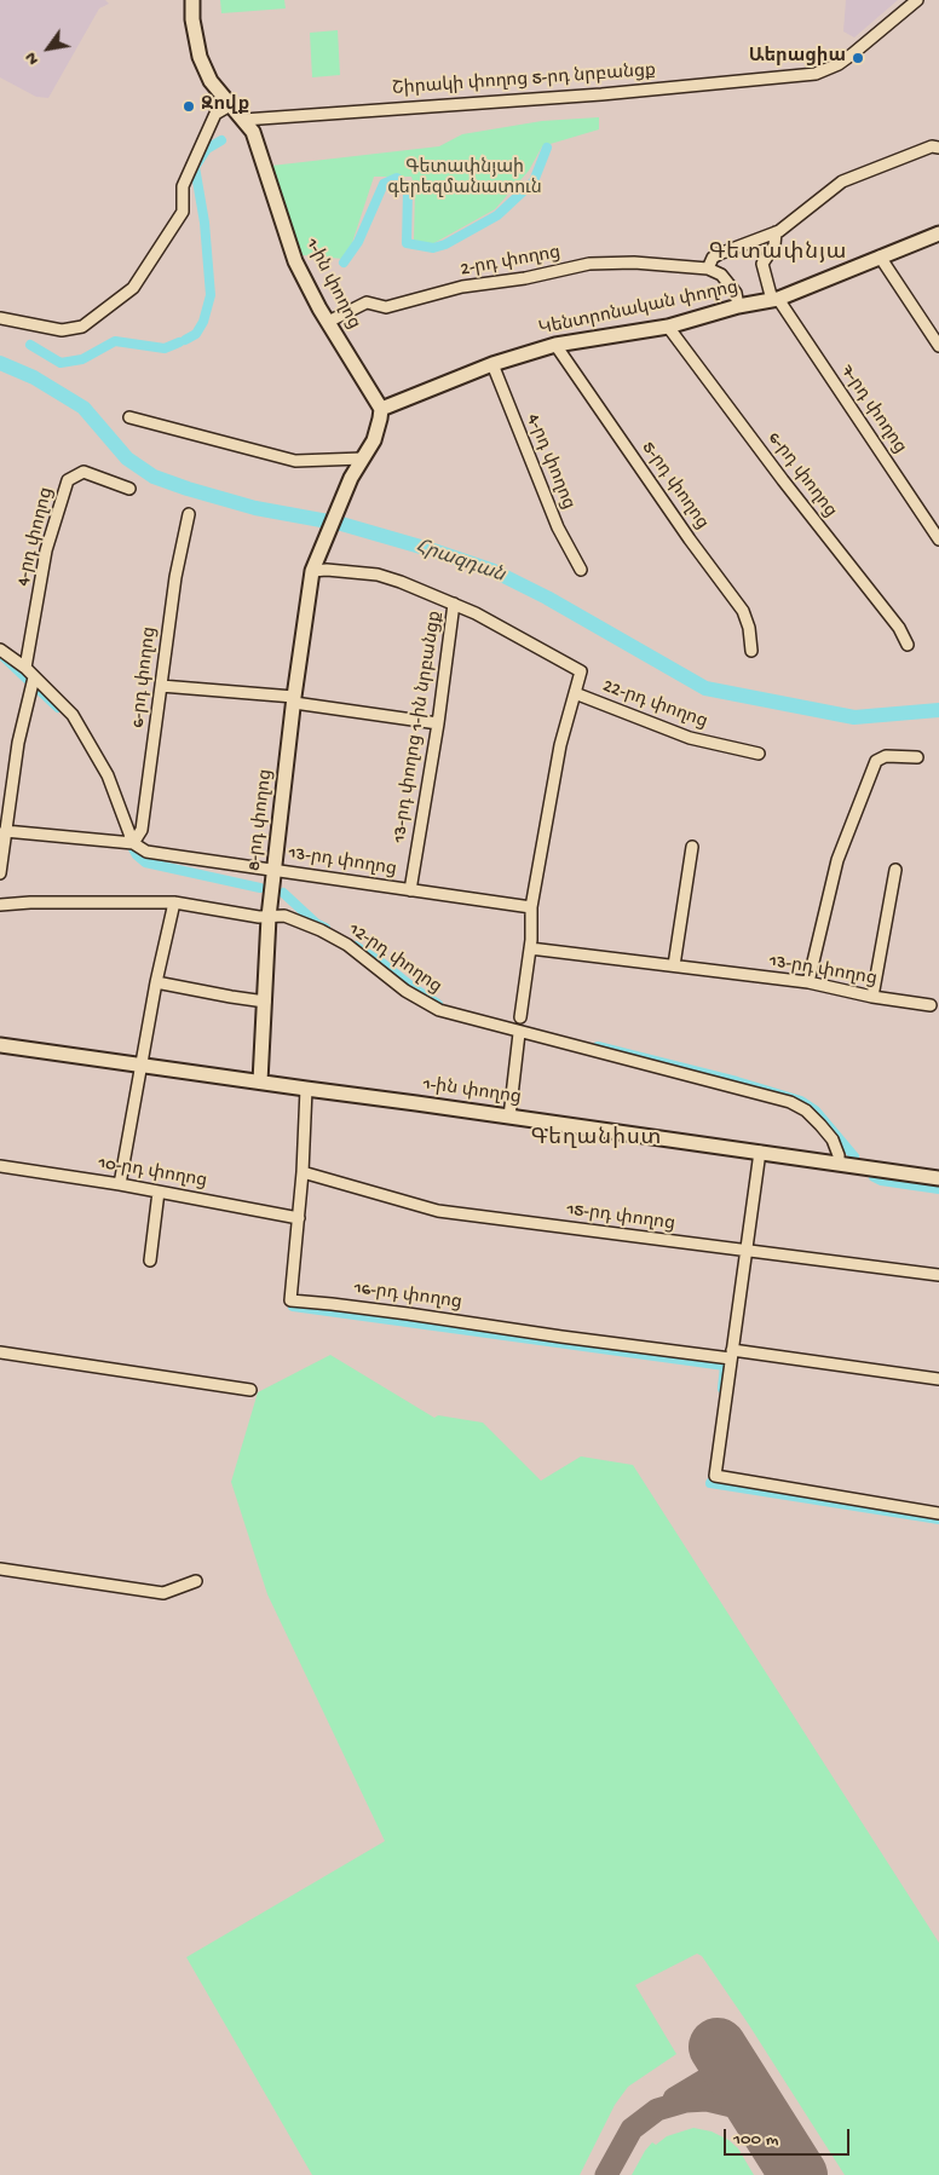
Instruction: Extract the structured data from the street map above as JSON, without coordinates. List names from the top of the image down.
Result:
{
  "streets": {
    "main road": ["1-ին փողոց", "Կենտրոնական փողոց", "8-րդ փողոց"],
    "street": [
      "Շիրակի փողոց 5-րդ նրբանցք",
      "2-րդ փողոց",
      "7-րդ փողոց",
      "4-րդ փողոց",
      "6-րդ փողոց",
      "5-րդ փողոց",
      "22-րդ փողոց",
      "13-րդ փողոց 1-ին նրբանցք",
      "13-րդ փողոց",
      "12-րդ փողոց",
      "10-րդ փողոց",
      "15-րդ փողոց",
      "16-րդ փողոց"
    ]
  },
  "crossings": [
    ["Շիրակի փողոց 5-րդ նրբանցք", "1-ին փողոց"],
    ["2-րդ փողոց", "1-ին փողոց"],
    ["1-ին փողոց", "Կենտրոնական փողոց"],
    ["1-ին փողոց", "8-րդ փողոց"],
    ["1-ին փողոց", "12-րդ փողոց"],
    ["1-ին փողոց", "16-րդ փողոց"],
    ["Կենտրոնական փողոց", "7-րդ փողոց"],
    ["Կենտրոնական փողոց", "4-րդ փողոց"],
    ["Կենտրոնական փողոց", "6-րդ փողոց"],
    ["Կենտրոնական փողոց", "5-րդ փողոց"],
    ["6-րդ փողոց", "13-րդ փողոց"],
    ["13-րդ փողոց 1-ին նրբանցք", "13-րդ փողոց"],
    ["8-րդ փողոց", "13-րդ փողոց"],
    ["8-րդ փողոց", "12-րդ փողոց"],
    ["10-րդ փողոց", "16-րդ փողոց"],
    ["15-րդ փողոց", "16-րդ փողոց"]
  ],
  "districts": ["Գետափնյա", "Գեղանիստ"],
  "water": ["Հրազդան"],
  "parks": ["Գետափնյաի գերեզմանատուն"],
  "places": ["Աերացիա", "Զովք"],
  "scale_bar": "100 m",
  "north": "bottom left"
}
